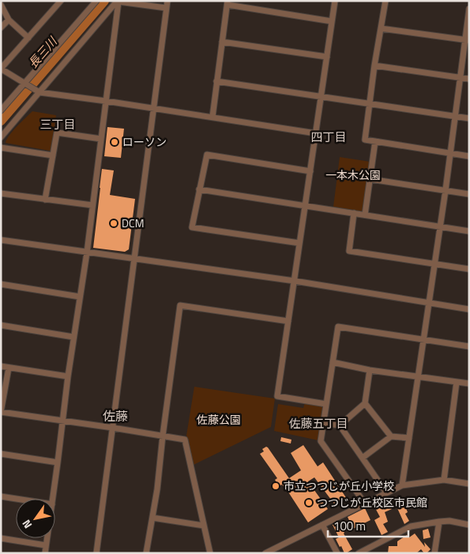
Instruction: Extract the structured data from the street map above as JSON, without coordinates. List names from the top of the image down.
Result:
{
  "districts": [
    "三丁目",
    "四丁目",
    "佐藤",
    "佐藤五丁目"
  ],
  "water": ["長三川"],
  "parks": ["一本木公園", "佐藤公園"],
  "places": [
    "ローソン",
    "DCM",
    "市立つつじが丘小学校",
    "つつじが丘校区市民館"
  ],
  "scale_bar": "100 m",
  "north": "bottom left"
}
